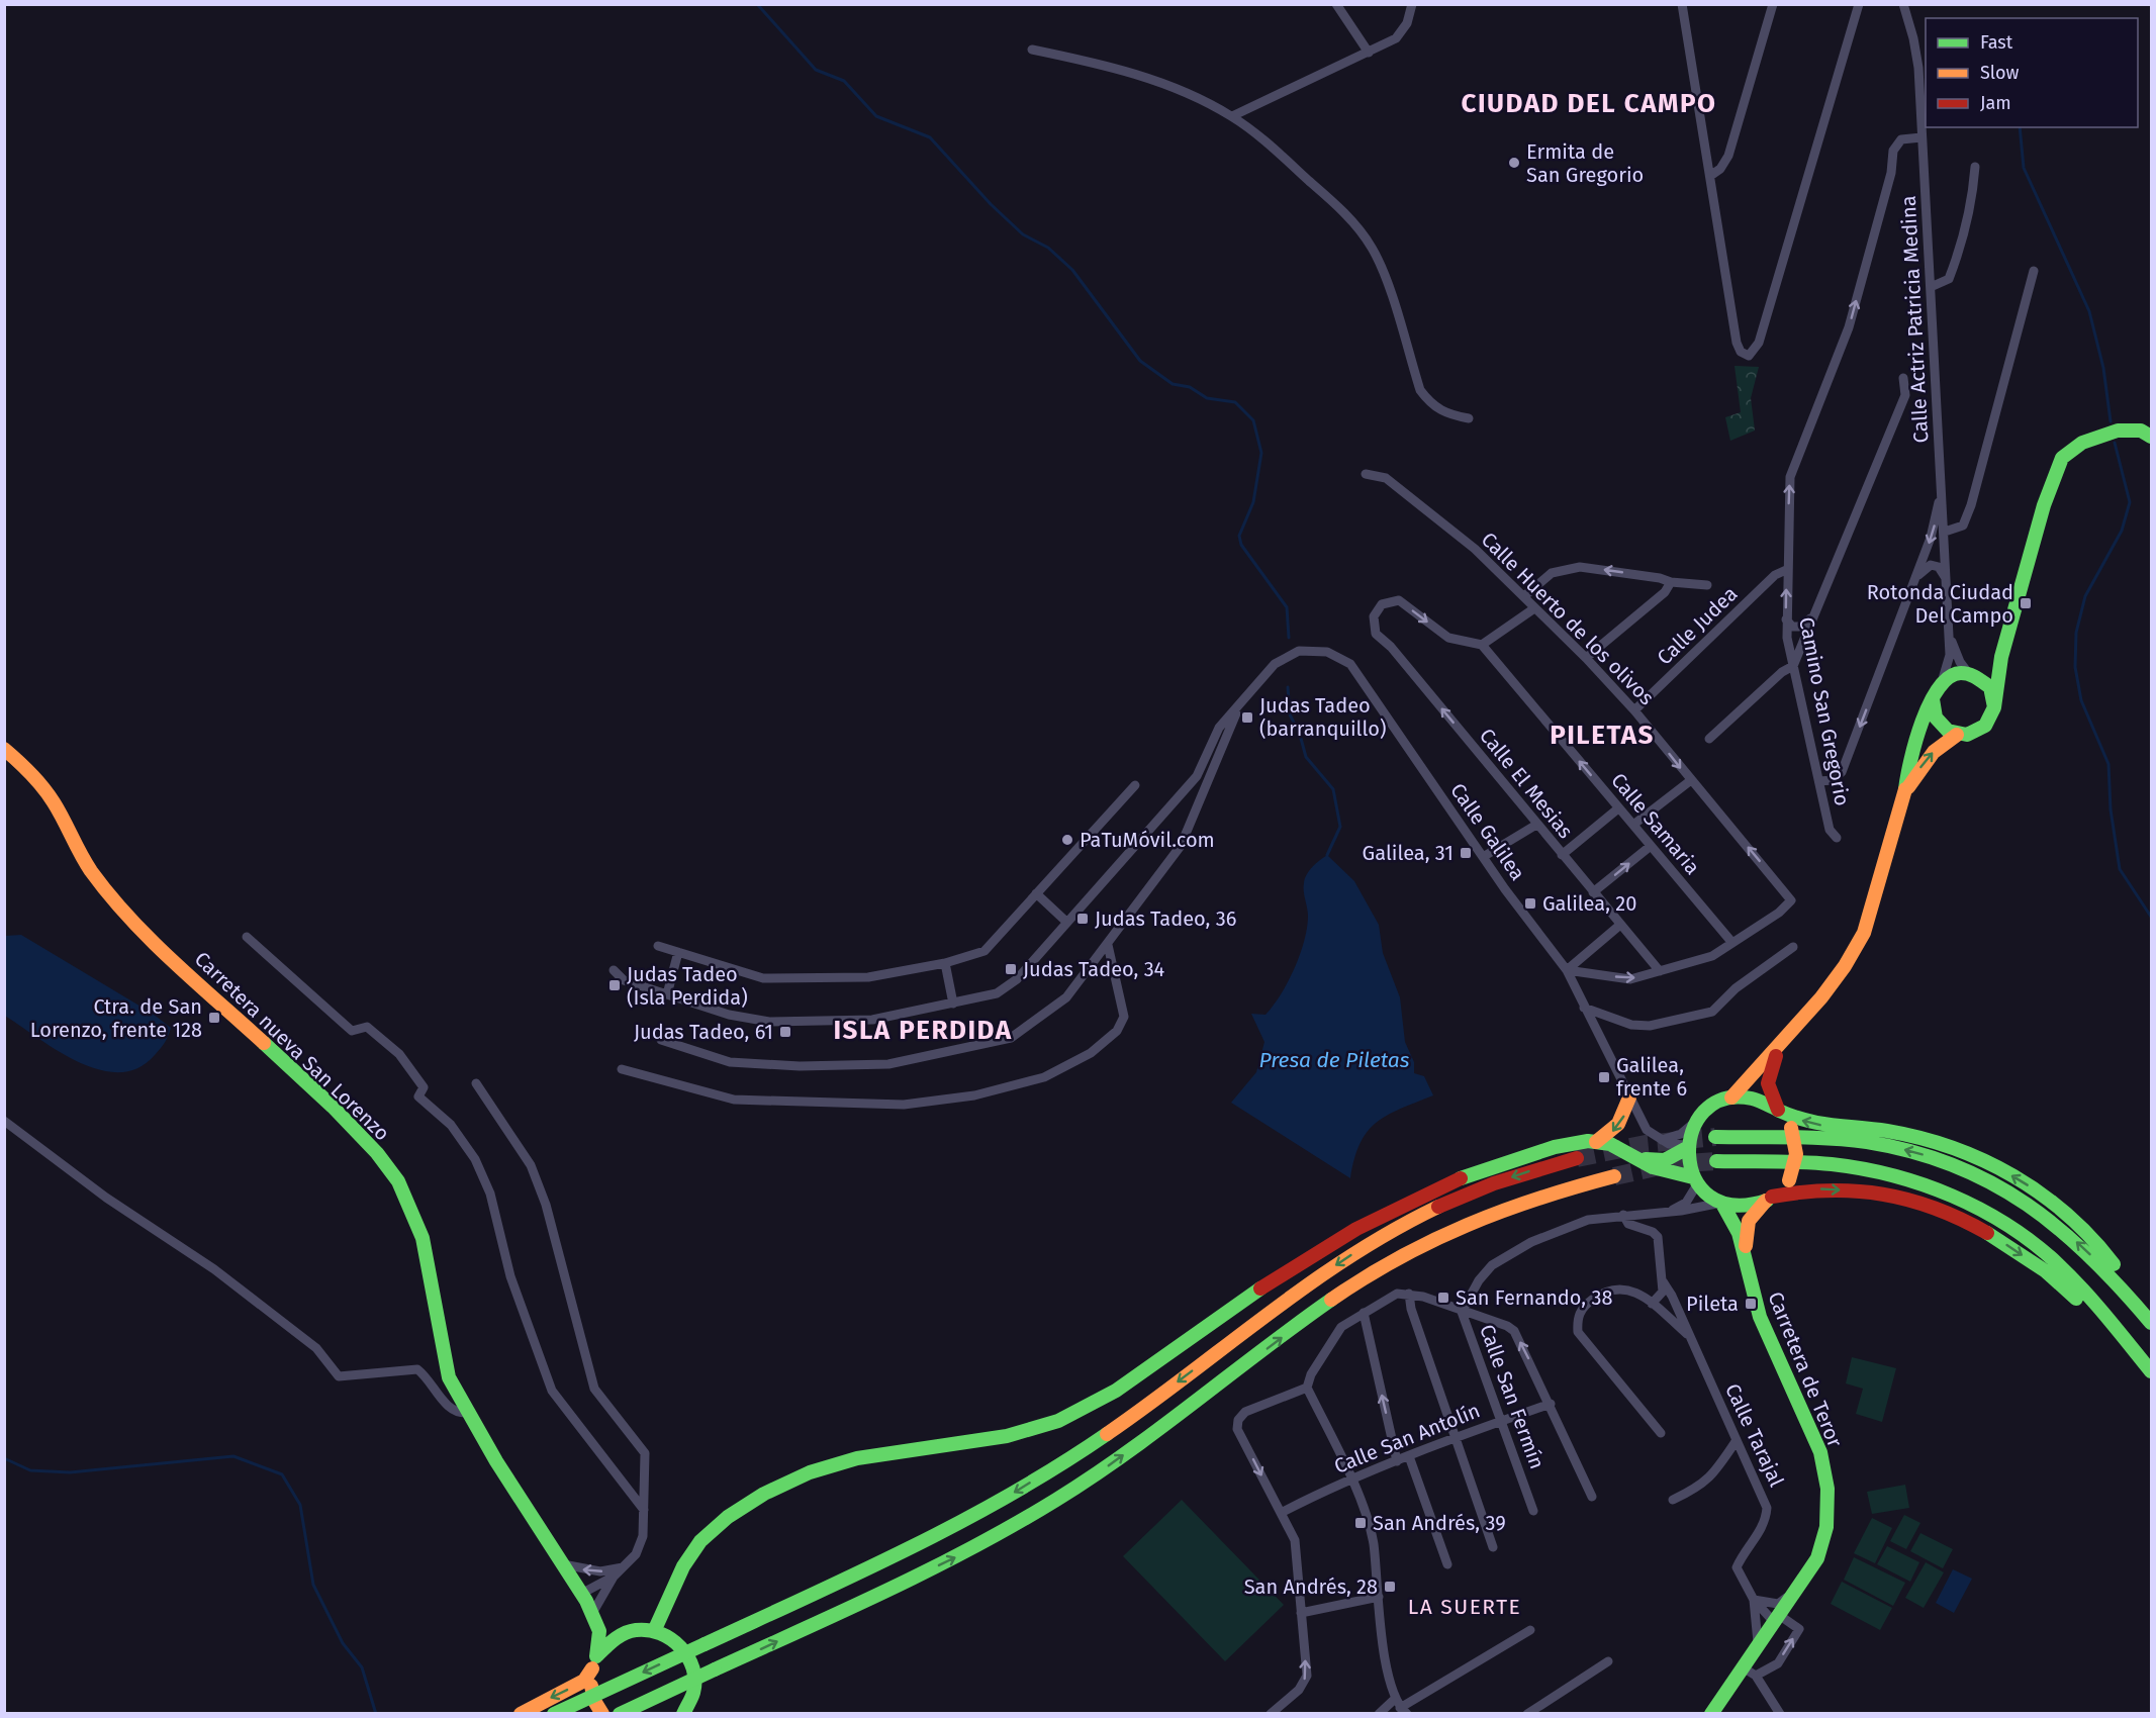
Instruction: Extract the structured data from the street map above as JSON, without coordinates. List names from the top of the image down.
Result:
{
  "streets": {
    "main road": ["Carretera nueva San Lorenzo", "Carretera de Teror"],
    "street": [
      "Calle Actriz Patricia Medina",
      "Calle Huerto de los olivos",
      "Calle Judea",
      "Camino San Gregorio",
      "Calle El Mesias",
      "Calle Samaria",
      "Calle Galilea",
      "Calle San Fermín",
      "Calle Tarajal",
      "Calle San Antolín"
    ]
  },
  "crossings": [
    ["Calle Actriz Patricia Medina", "Camino San Gregorio"],
    ["Calle Huerto de los olivos", "Calle Judea"],
    ["Calle Huerto de los olivos", "Calle Samaria"],
    ["Calle Judea", "Camino San Gregorio"],
    ["Calle El Mesias", "Calle Samaria"],
    ["Carretera de Teror", "Calle San Fermín"],
    ["Carretera de Teror", "Calle Tarajal"],
    ["Calle San Fermín", "Calle Tarajal"],
    ["Calle San Fermín", "Calle San Antolín"]
  ],
  "one_way": ["Calle Samaria"],
  "districts": [
    "CIUDAD DEL CAMPO",
    "PILETAS",
    "ISLA PERDIDA",
    "LA SUERTE"
  ],
  "water": ["Presa de Piletas"],
  "places": {
    "other": ["Ermita de San Gregorio", "PaTuMóvil.com"],
    "transit": [
      "Rotonda Ciudad Del Campo",
      "Judas Tadeo (barranquillo)",
      "Galilea, 31",
      "Galilea, 20",
      "Judas Tadeo, 36",
      "Judas Tadeo, 34",
      "Judas Tadeo (Isla Perdida)",
      "Ctra. de San Lorenzo, frente 128",
      "Judas Tadeo, 61",
      "Galilea, frente 6",
      "San Fernando, 38",
      "Pileta",
      "San Andrés, 39",
      "San Andrés, 28"
    ]
  },
  "legend": ["Fast", "Slow", "Jam"]
}
